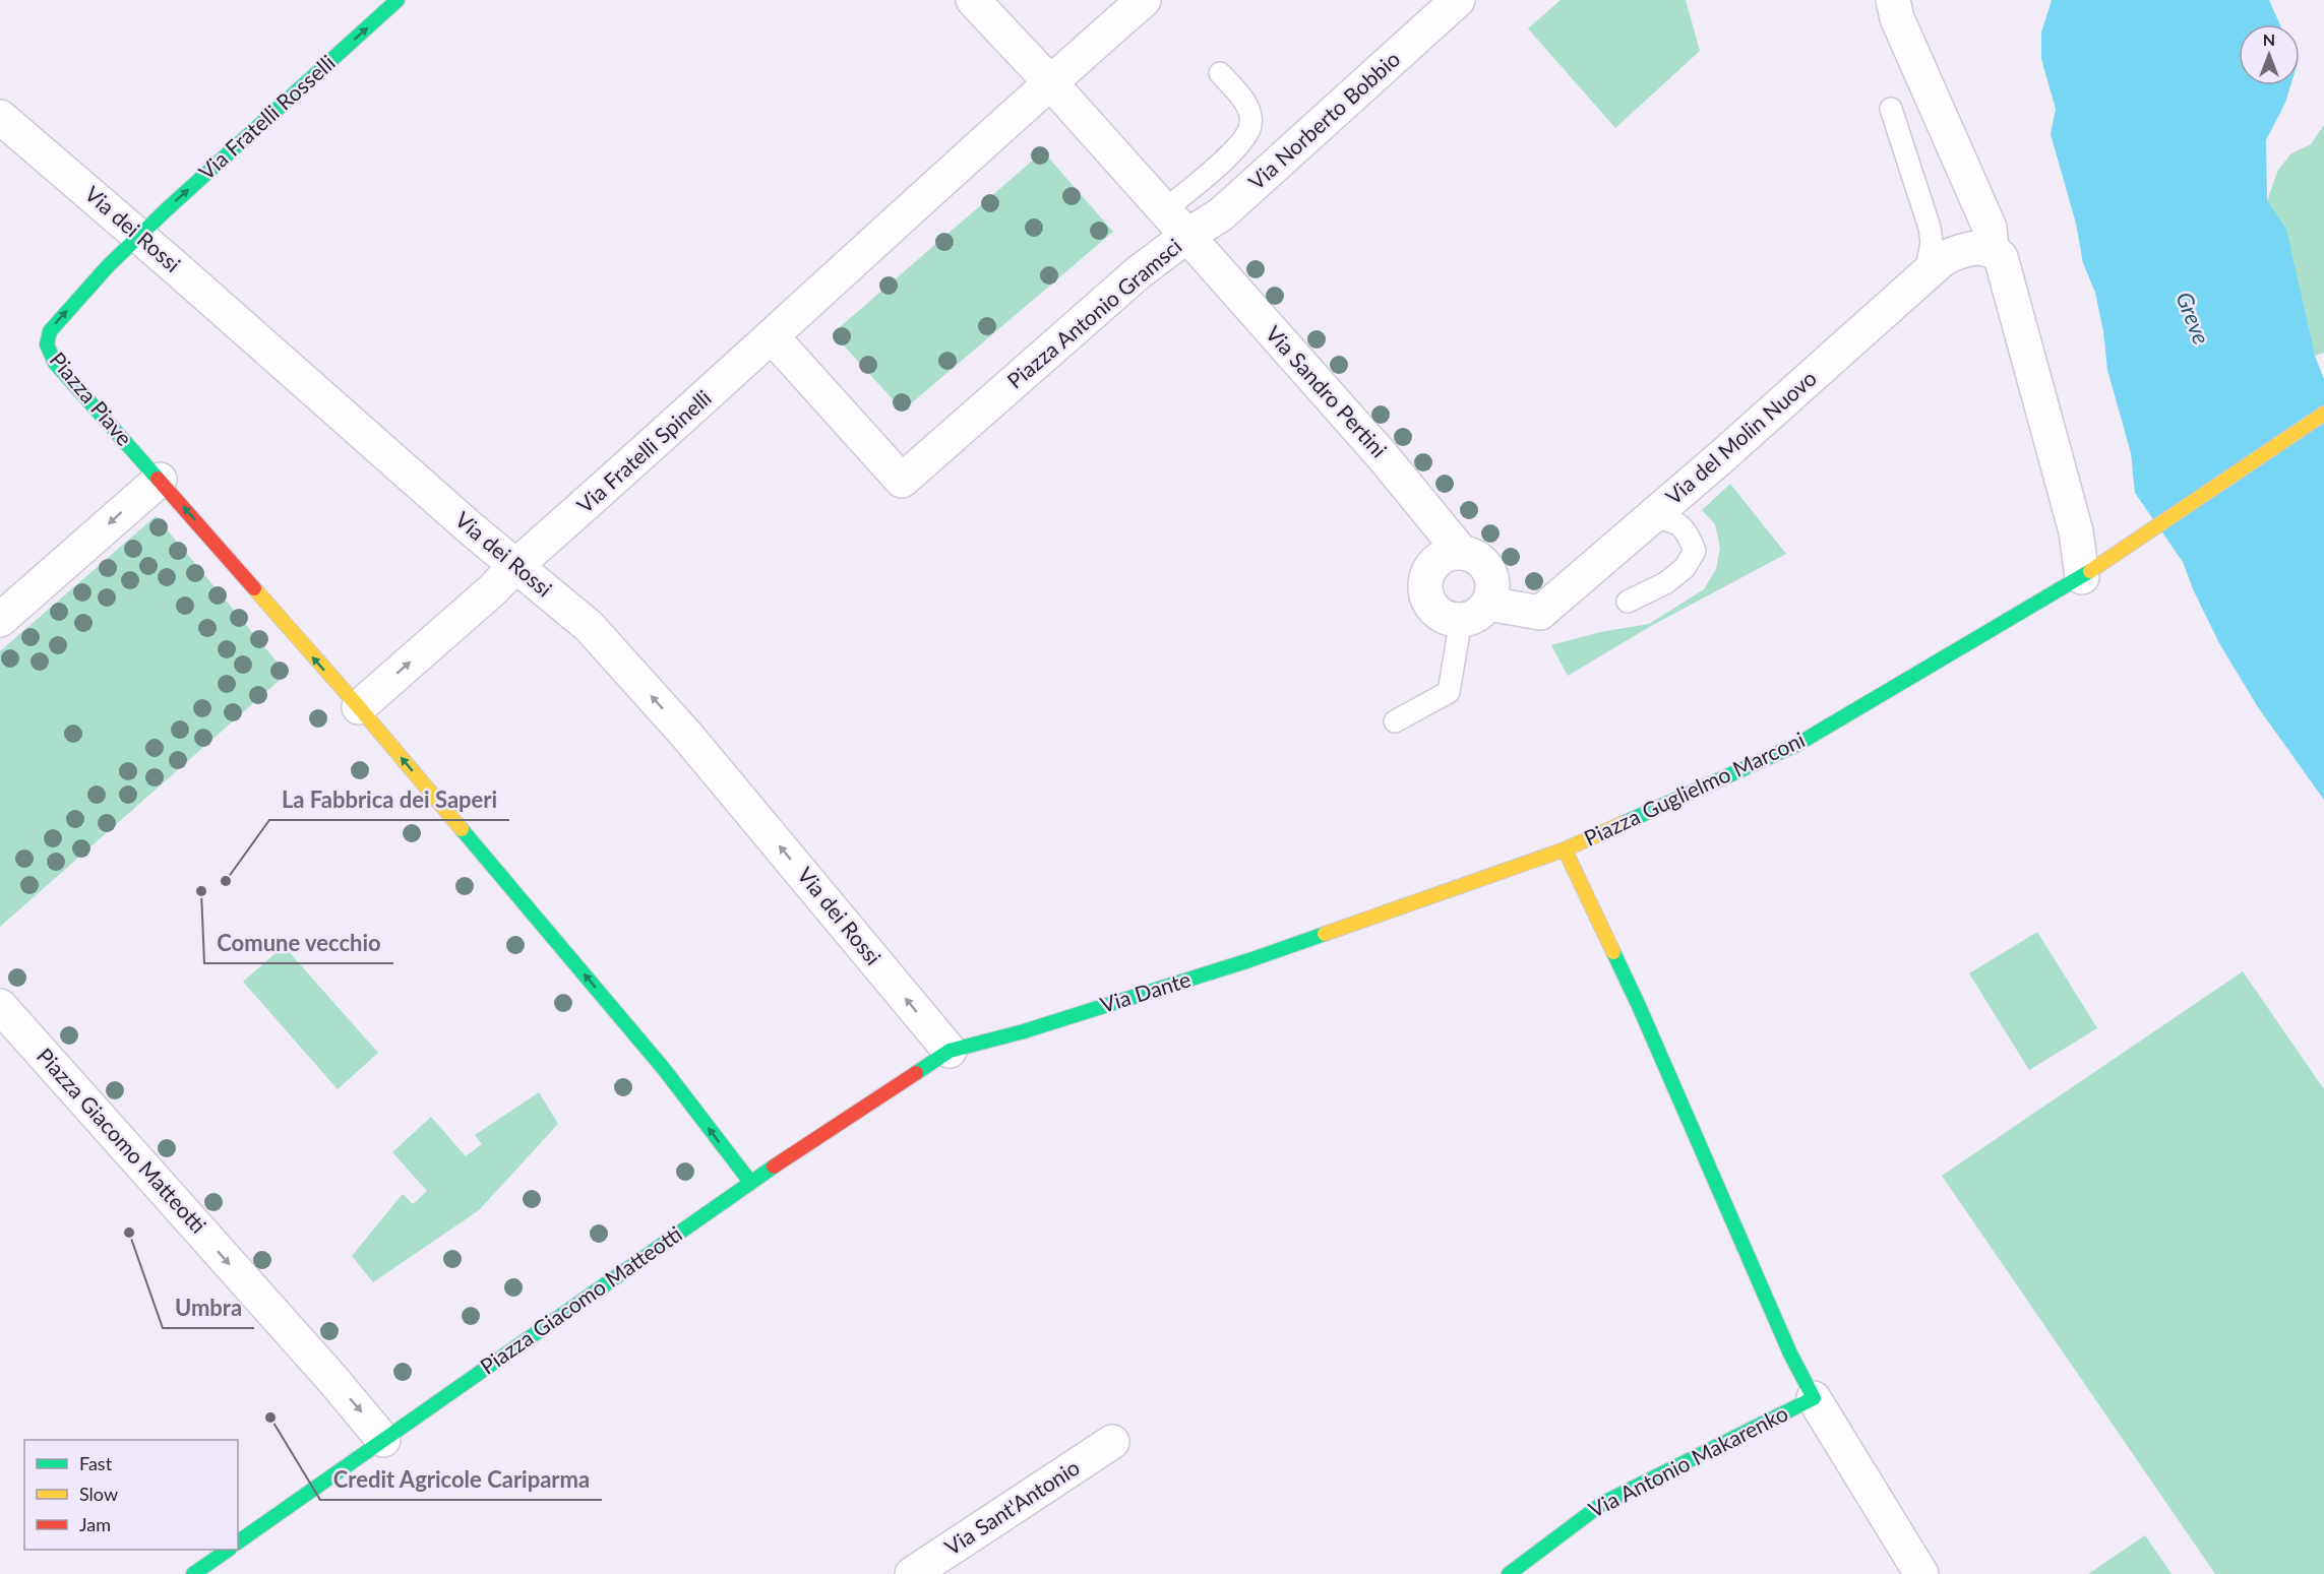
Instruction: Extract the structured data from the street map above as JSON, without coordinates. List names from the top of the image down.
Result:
{
  "streets": {
    "street": [
      "Via Fratelli Rosselli",
      "Via Norberto Bobbio",
      "Via dei Rossi",
      "Piazza Antonio Gramsci",
      "Via Sandro Pertini",
      "Piazza Piave",
      "Via del Molin Nuovo",
      "Via Fratelli Spinelli",
      "Piazza Guglielmo Marconi",
      "Via Dante",
      "Piazza Giacomo Matteotti",
      "Via Antonio Makarenko",
      "Via Sant'Antonio"
    ]
  },
  "crossings": [
    ["Via Fratelli Rosselli", "Via dei Rossi"],
    ["Via Fratelli Rosselli", "Piazza Piave"],
    ["Via Norberto Bobbio", "Piazza Antonio Gramsci"],
    ["Via Norberto Bobbio", "Via Sandro Pertini"],
    ["Via dei Rossi", "Piazza Piave"],
    ["Via dei Rossi", "Via Fratelli Spinelli"],
    ["Via dei Rossi", "Via Dante"],
    ["Piazza Antonio Gramsci", "Via Sandro Pertini"],
    ["Piazza Antonio Gramsci", "Via Fratelli Spinelli"],
    ["Via Sandro Pertini", "Via del Molin Nuovo"],
    ["Piazza Piave", "Via Fratelli Spinelli"],
    ["Piazza Guglielmo Marconi", "Via Dante"],
    ["Piazza Guglielmo Marconi", "Via Antonio Makarenko"],
    ["Via Dante", "Piazza Giacomo Matteotti"]
  ],
  "one_way": [
    "Via Fratelli Rosselli",
    "Piazza Piave",
    "Via Fratelli Spinelli",
    "Piazza Giacomo Matteotti"
  ],
  "water": ["Greve"],
  "places": [
    "La Fabbrica dei Saperi",
    "Comune vecchio",
    "Umbra",
    "Credit Agricole Cariparma"
  ],
  "legend": ["Fast", "Slow", "Jam"],
  "north": "top"
}
